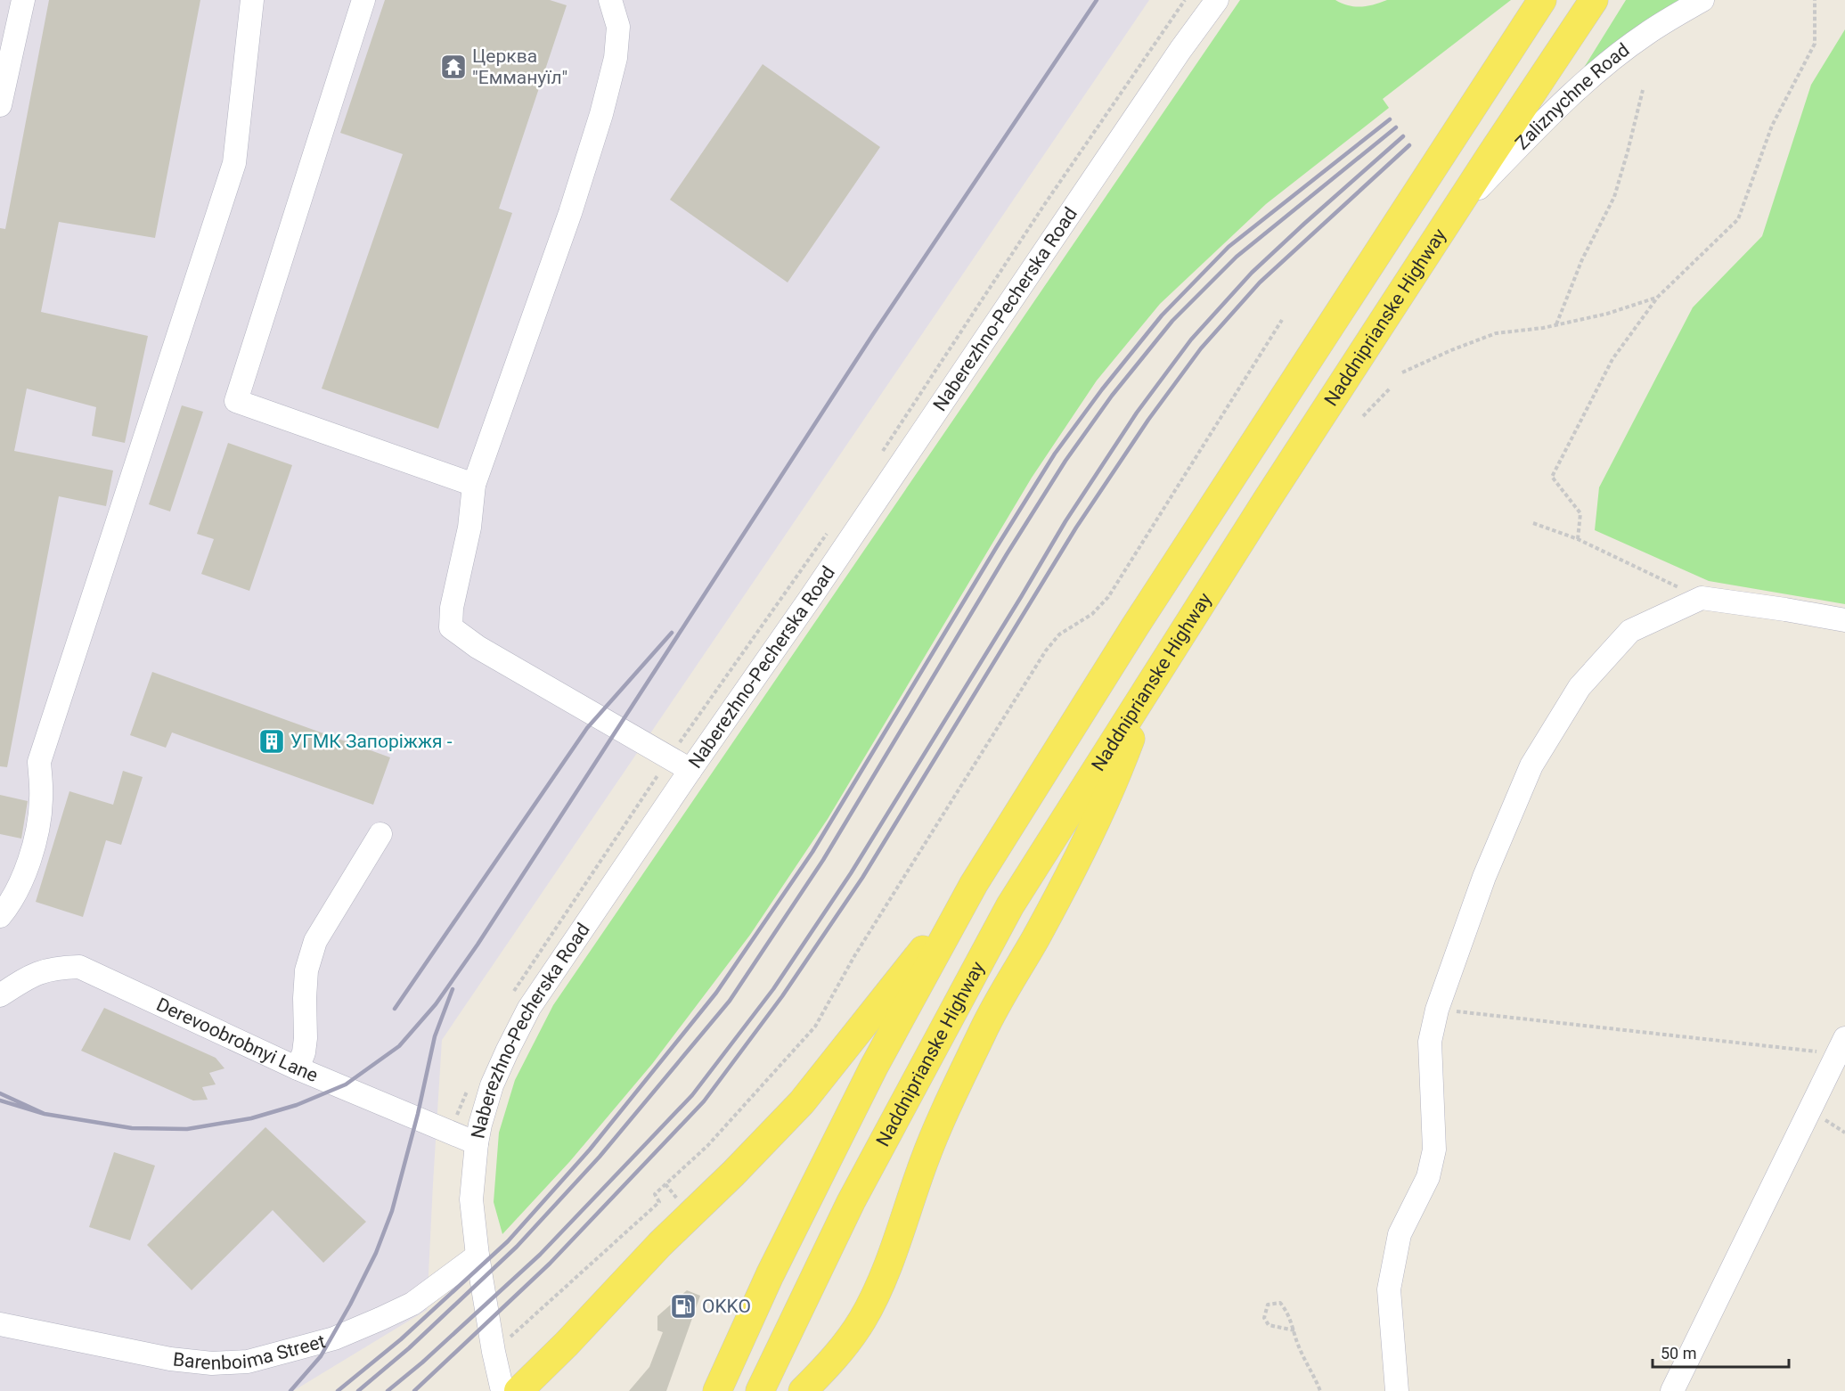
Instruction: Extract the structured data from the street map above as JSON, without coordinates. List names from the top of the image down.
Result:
{
  "streets": {
    "main road": ["Naddniprianske Highway"],
    "street": [
      "Zaliznychne Road",
      "Naberezhno-Pecherska Road",
      "Derevoobrobnyi Lane",
      "Barenboima Street"
    ]
  },
  "crossings": [
    ["Zaliznychne Road", "Naddniprianske Highway"],
    ["Naberezhno-Pecherska Road", "Derevoobrobnyi Lane"],
    ["Naberezhno-Pecherska Road", "Barenboima Street"]
  ],
  "places": {
    "temple": ["Церква \"Еммануїл\""],
    "building": ["УГМК Запоріжжя -"],
    "fuel station": ["OKKO"]
  },
  "scale_bar": "50 m"
}
